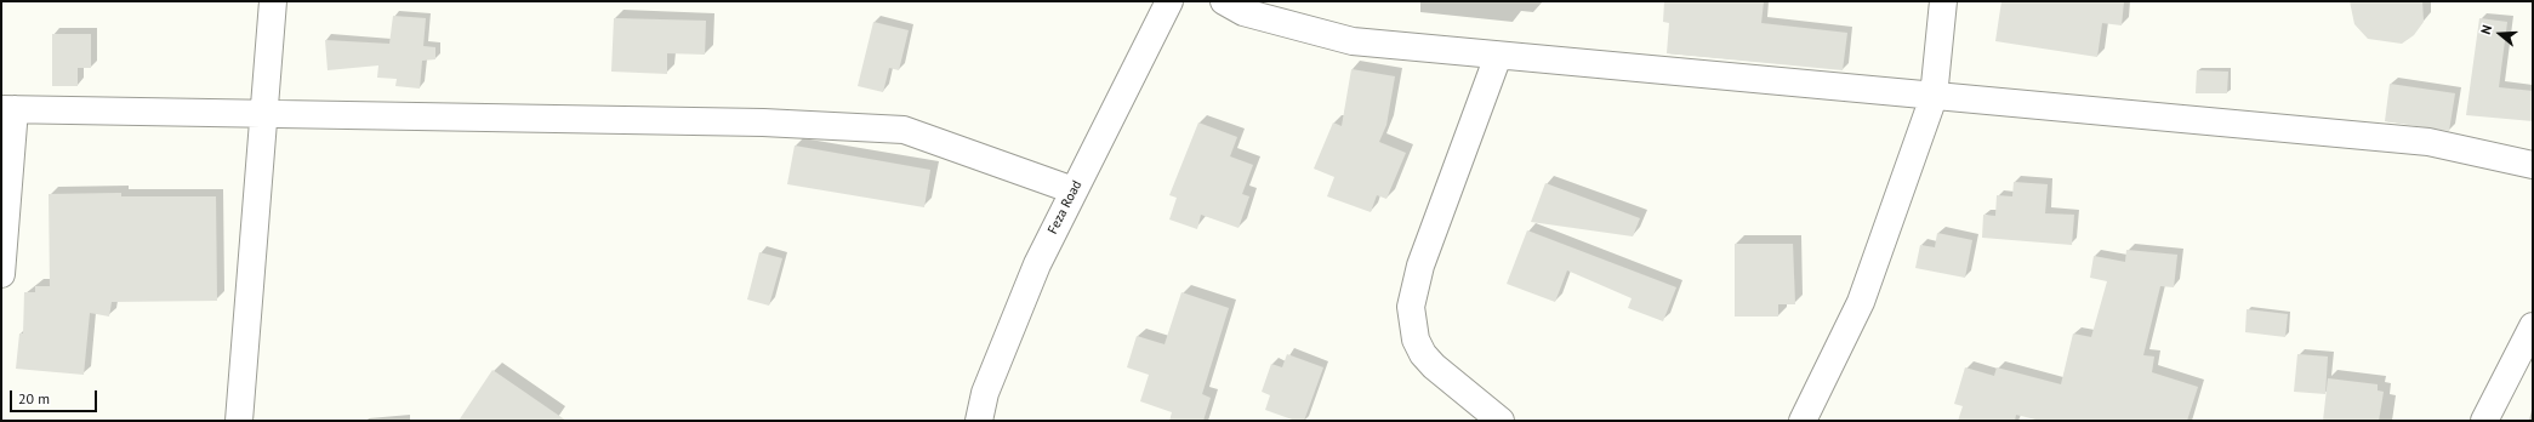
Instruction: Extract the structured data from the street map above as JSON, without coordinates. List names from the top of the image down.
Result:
{
  "streets": {
    "street": ["Feza Road"]
  },
  "scale_bar": "20 m",
  "north": "left"
}
